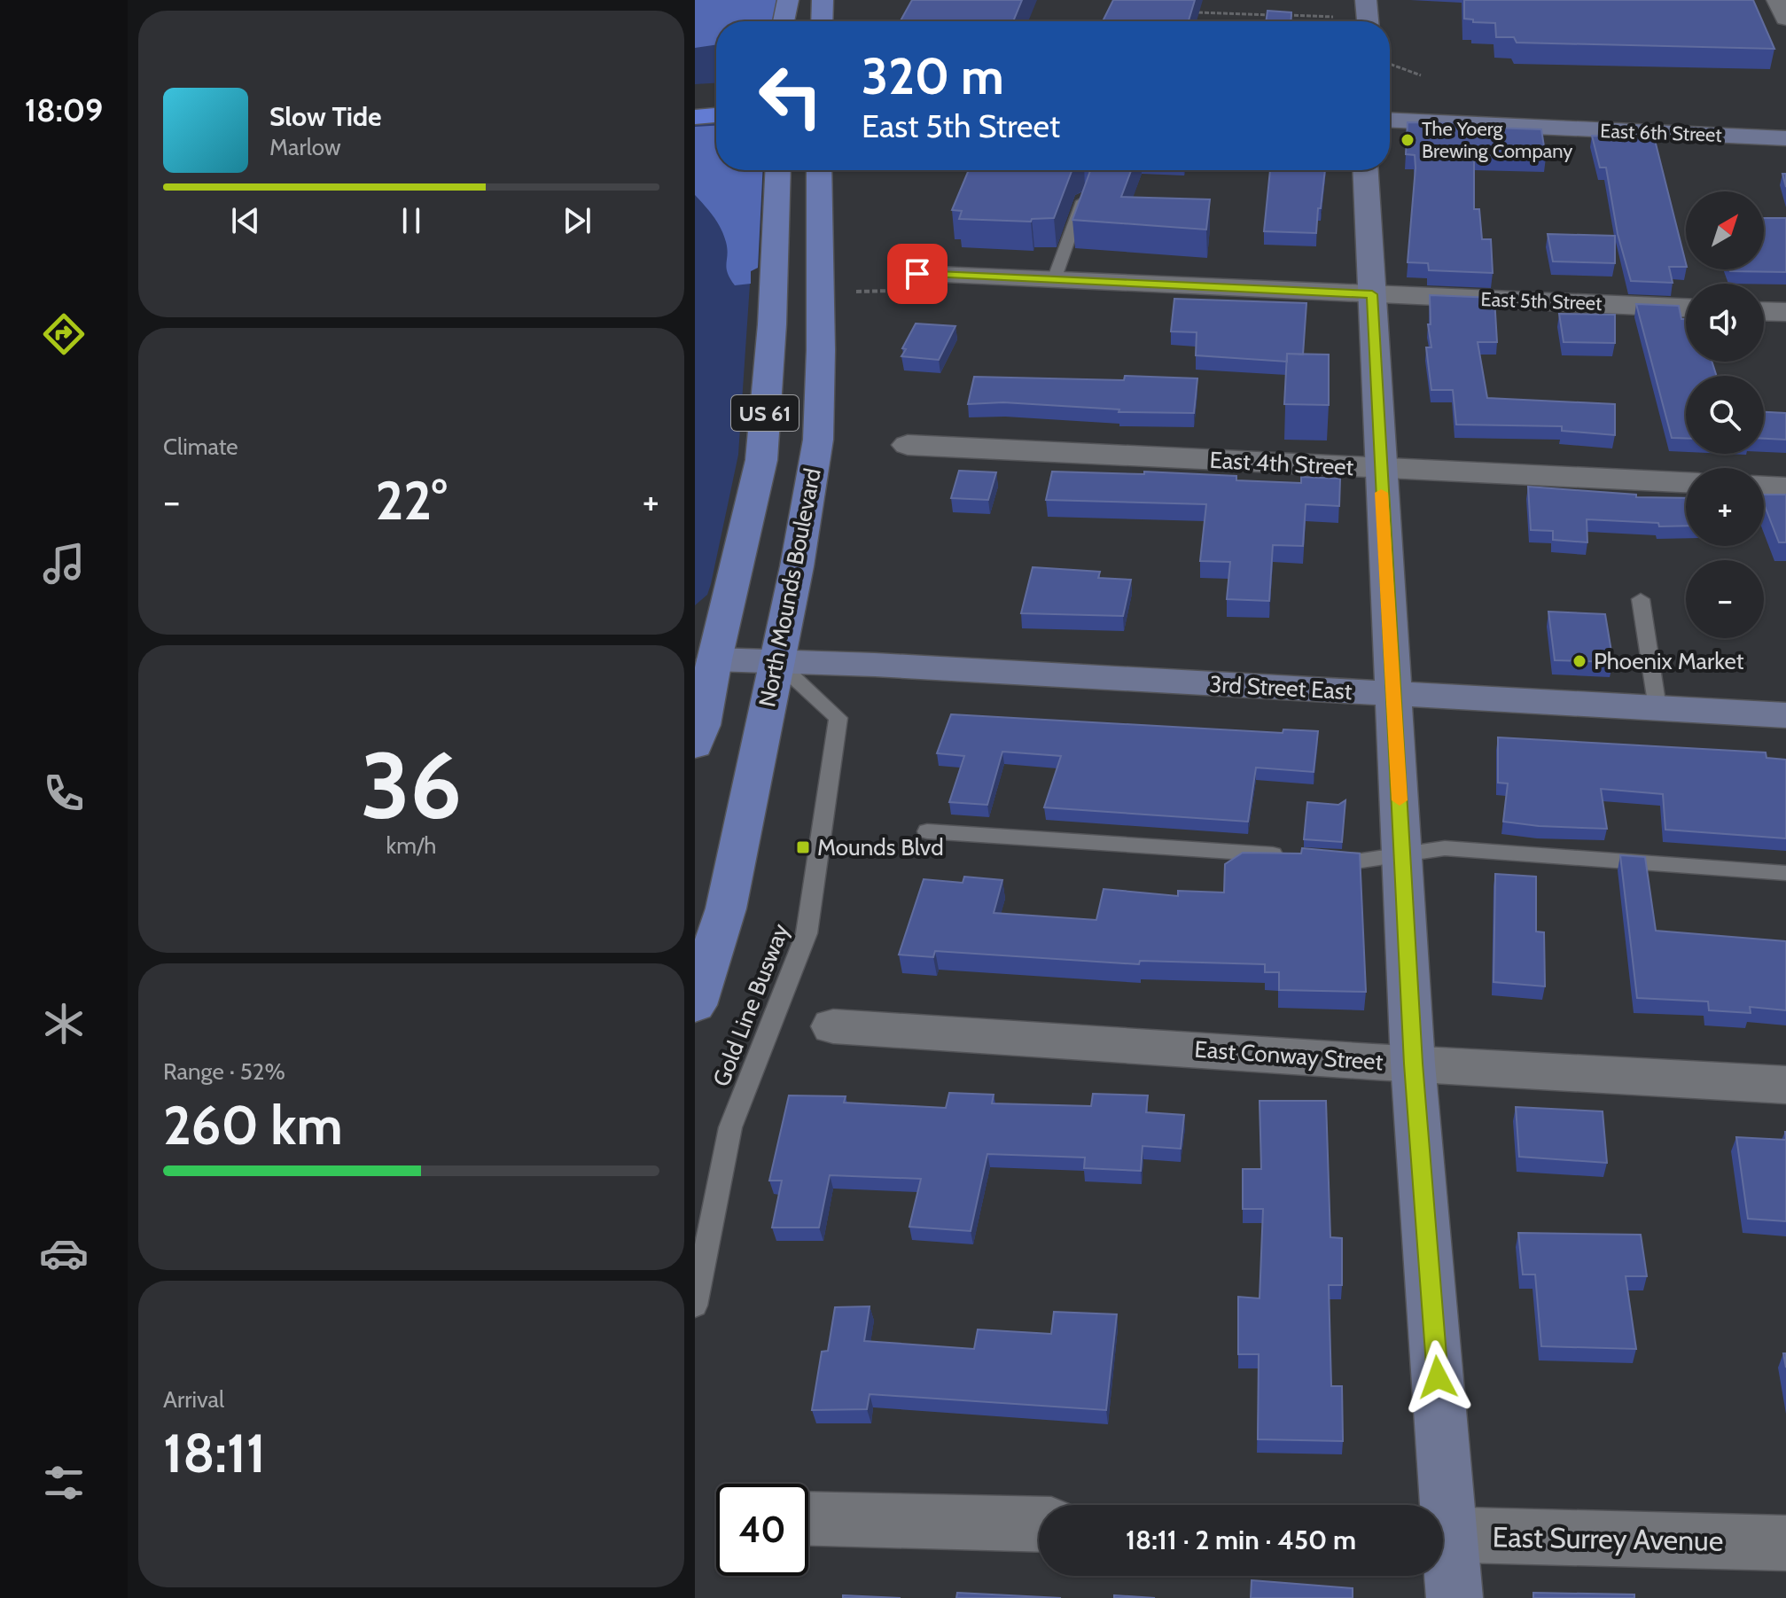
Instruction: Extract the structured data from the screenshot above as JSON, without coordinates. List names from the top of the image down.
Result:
{
  "streets": {
    "main road": ["US 61", "North Mounds Boulevard"],
    "street": [
      "East 6th Street",
      "East 5th Street",
      "East 4th Street",
      "3rd Street East",
      "East Conway Street",
      "East Surrey Avenue"
    ],
    "lane": ["Gold Line Busway"]
  },
  "crossings": [
    ["US 61", "3rd Street East"],
    ["North Mounds Boulevard", "3rd Street East"],
    ["North Mounds Boulevard", "Gold Line Busway"],
    ["3rd Street East", "Gold Line Busway"]
  ],
  "places": {
    "other": ["The Yoerg Brewing Company", "Phoenix Market"],
    "transit": ["Mounds Blvd"]
  },
  "north": "top right",
  "page": {
    "tabs": "18:09",
    "turn": ["320 m", "East 5th Street"],
    "song": ["Slow Tide", "Marlow"],
    "map_buttons": ["+", "−"],
    "tile": [
      "Climate",
      ["36", "km/h"],
      ["Range · 52%", "260 km"],
      ["Arrival", "18:11"]
    ],
    "heat": ["−", "22°", "+"],
    "limit": "40",
    "trip": "18:11 · 2 min · 450 m"
  }
}
